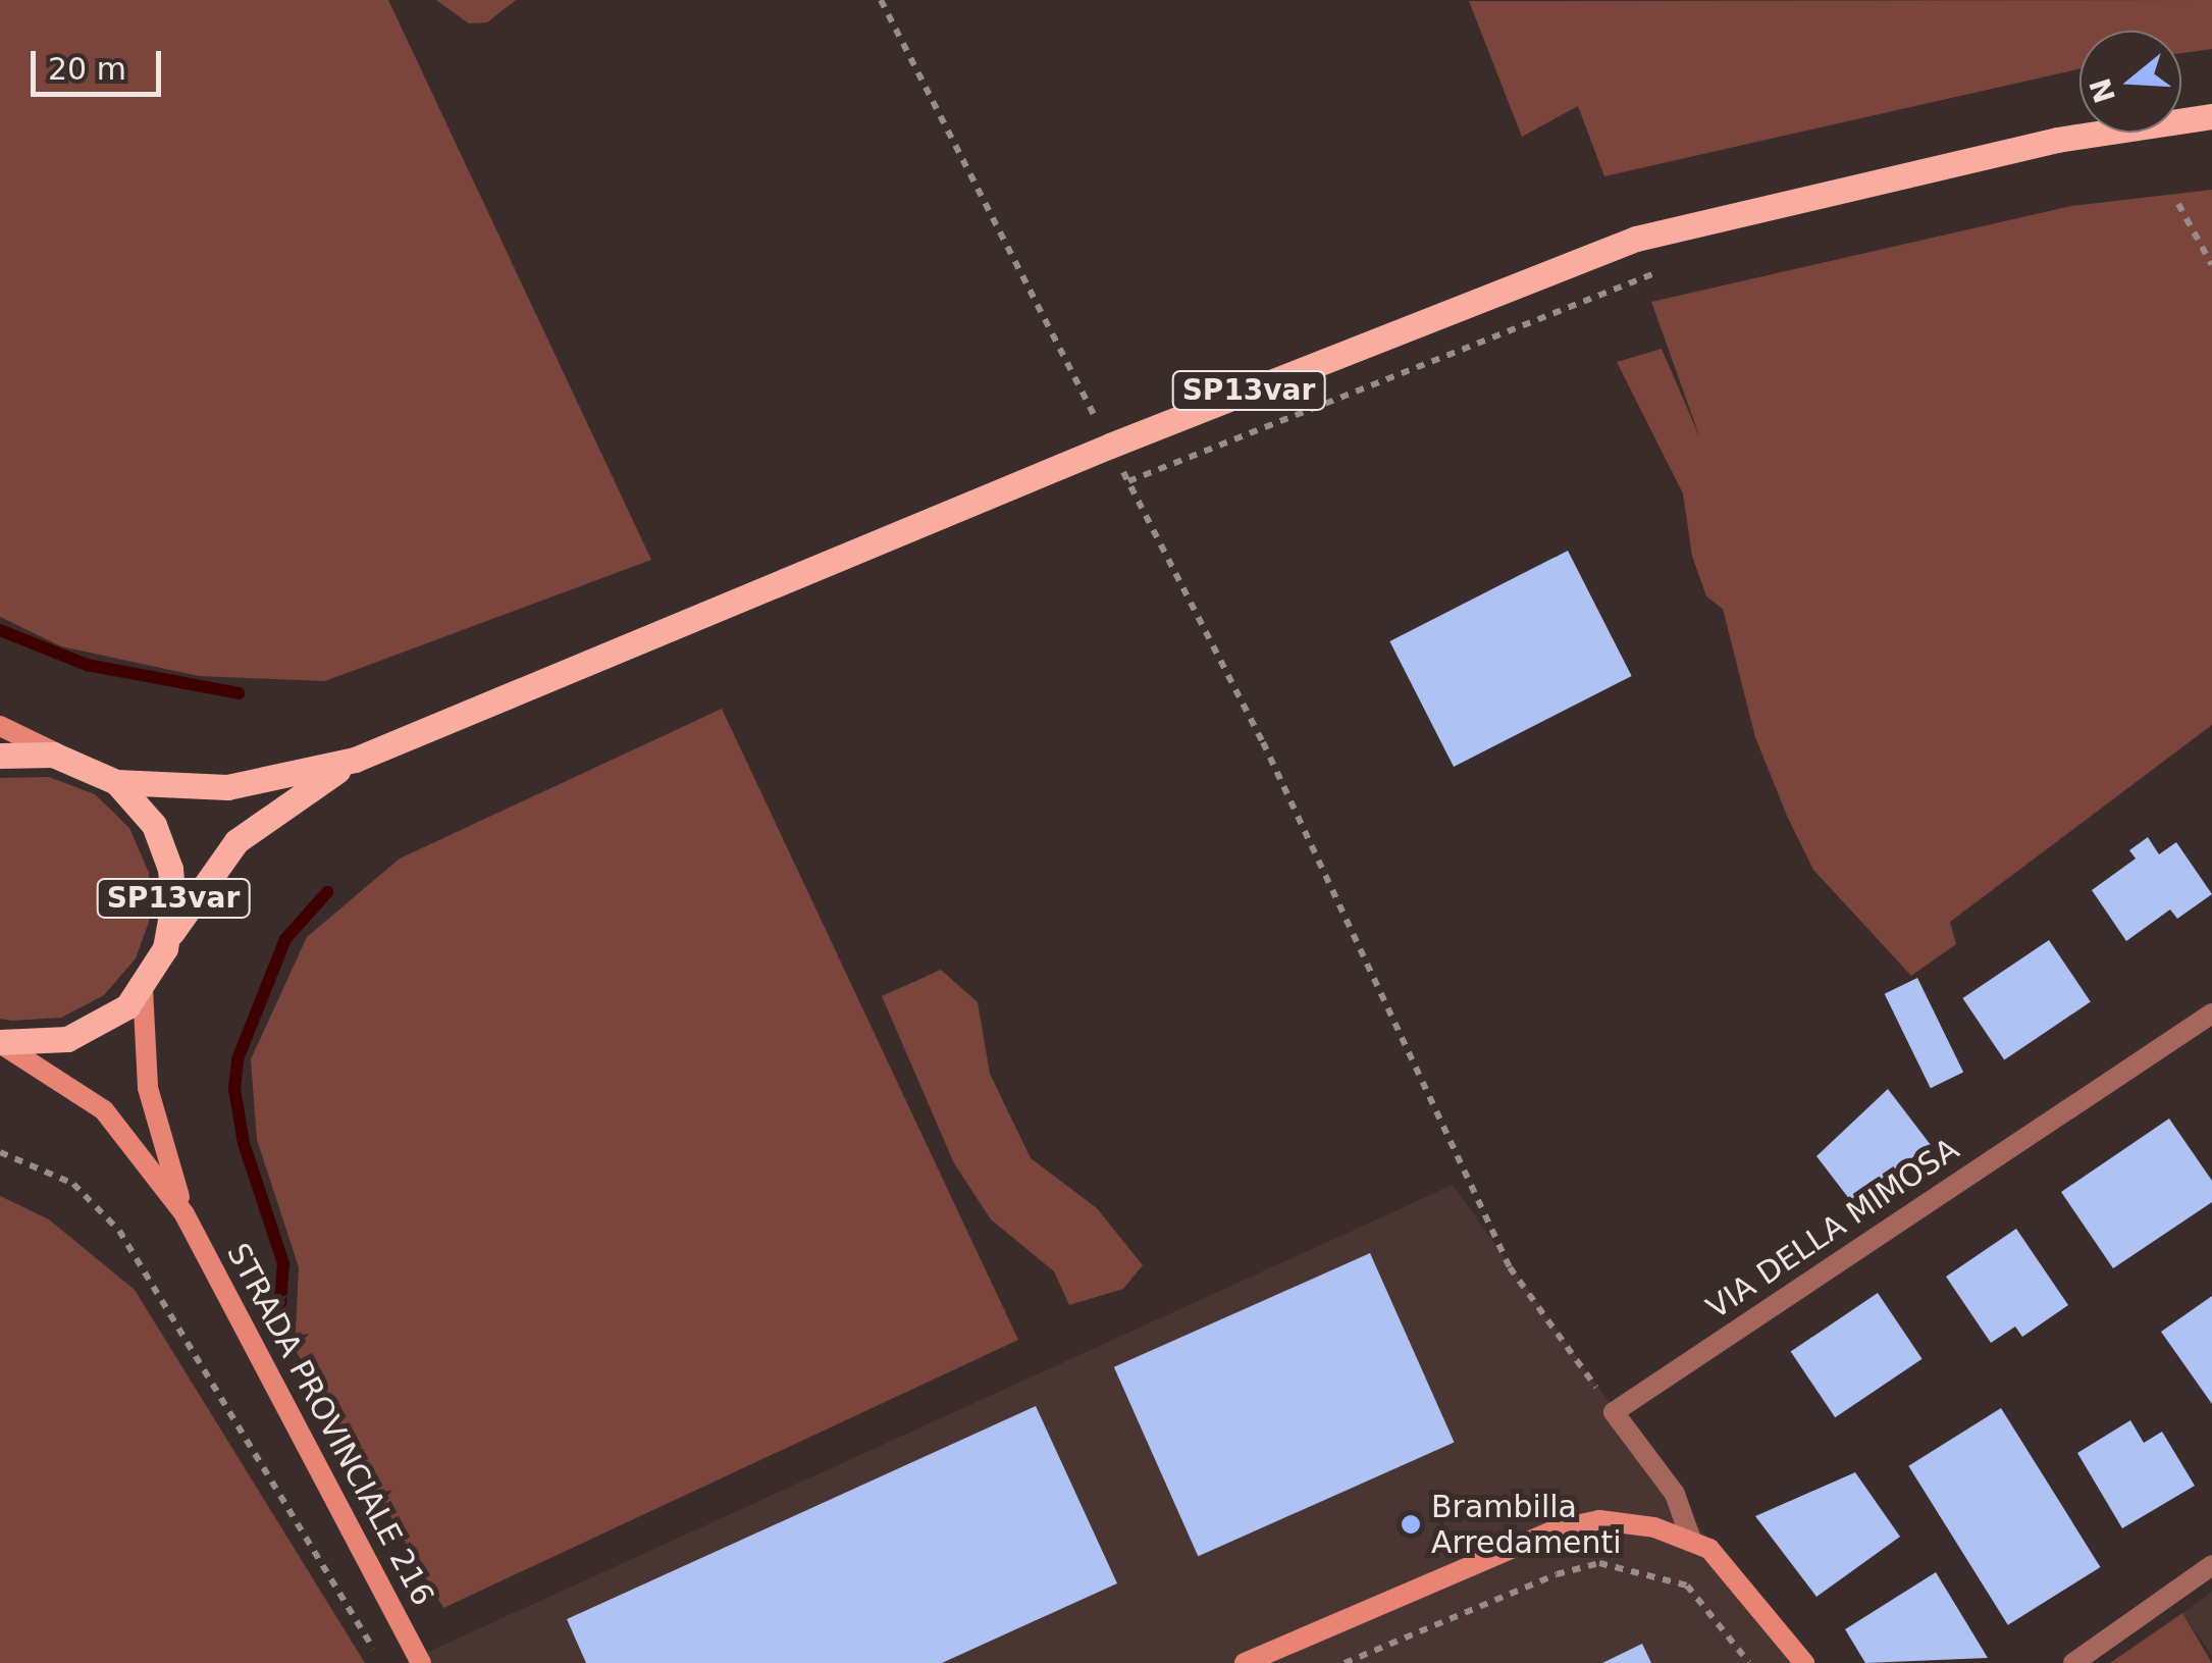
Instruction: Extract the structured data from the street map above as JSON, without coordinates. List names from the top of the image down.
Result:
{
  "streets": {
    "main road": ["SP13var"],
    "street": ["VIA DELLA MIMOSA", "STRADA PROVINCIALE 216"]
  },
  "crossings": [
    ["SP13var", "STRADA PROVINCIALE 216"]
  ],
  "places": ["Brambilla Arredamenti"],
  "scale_bar": "20 m",
  "north": "left"
}
